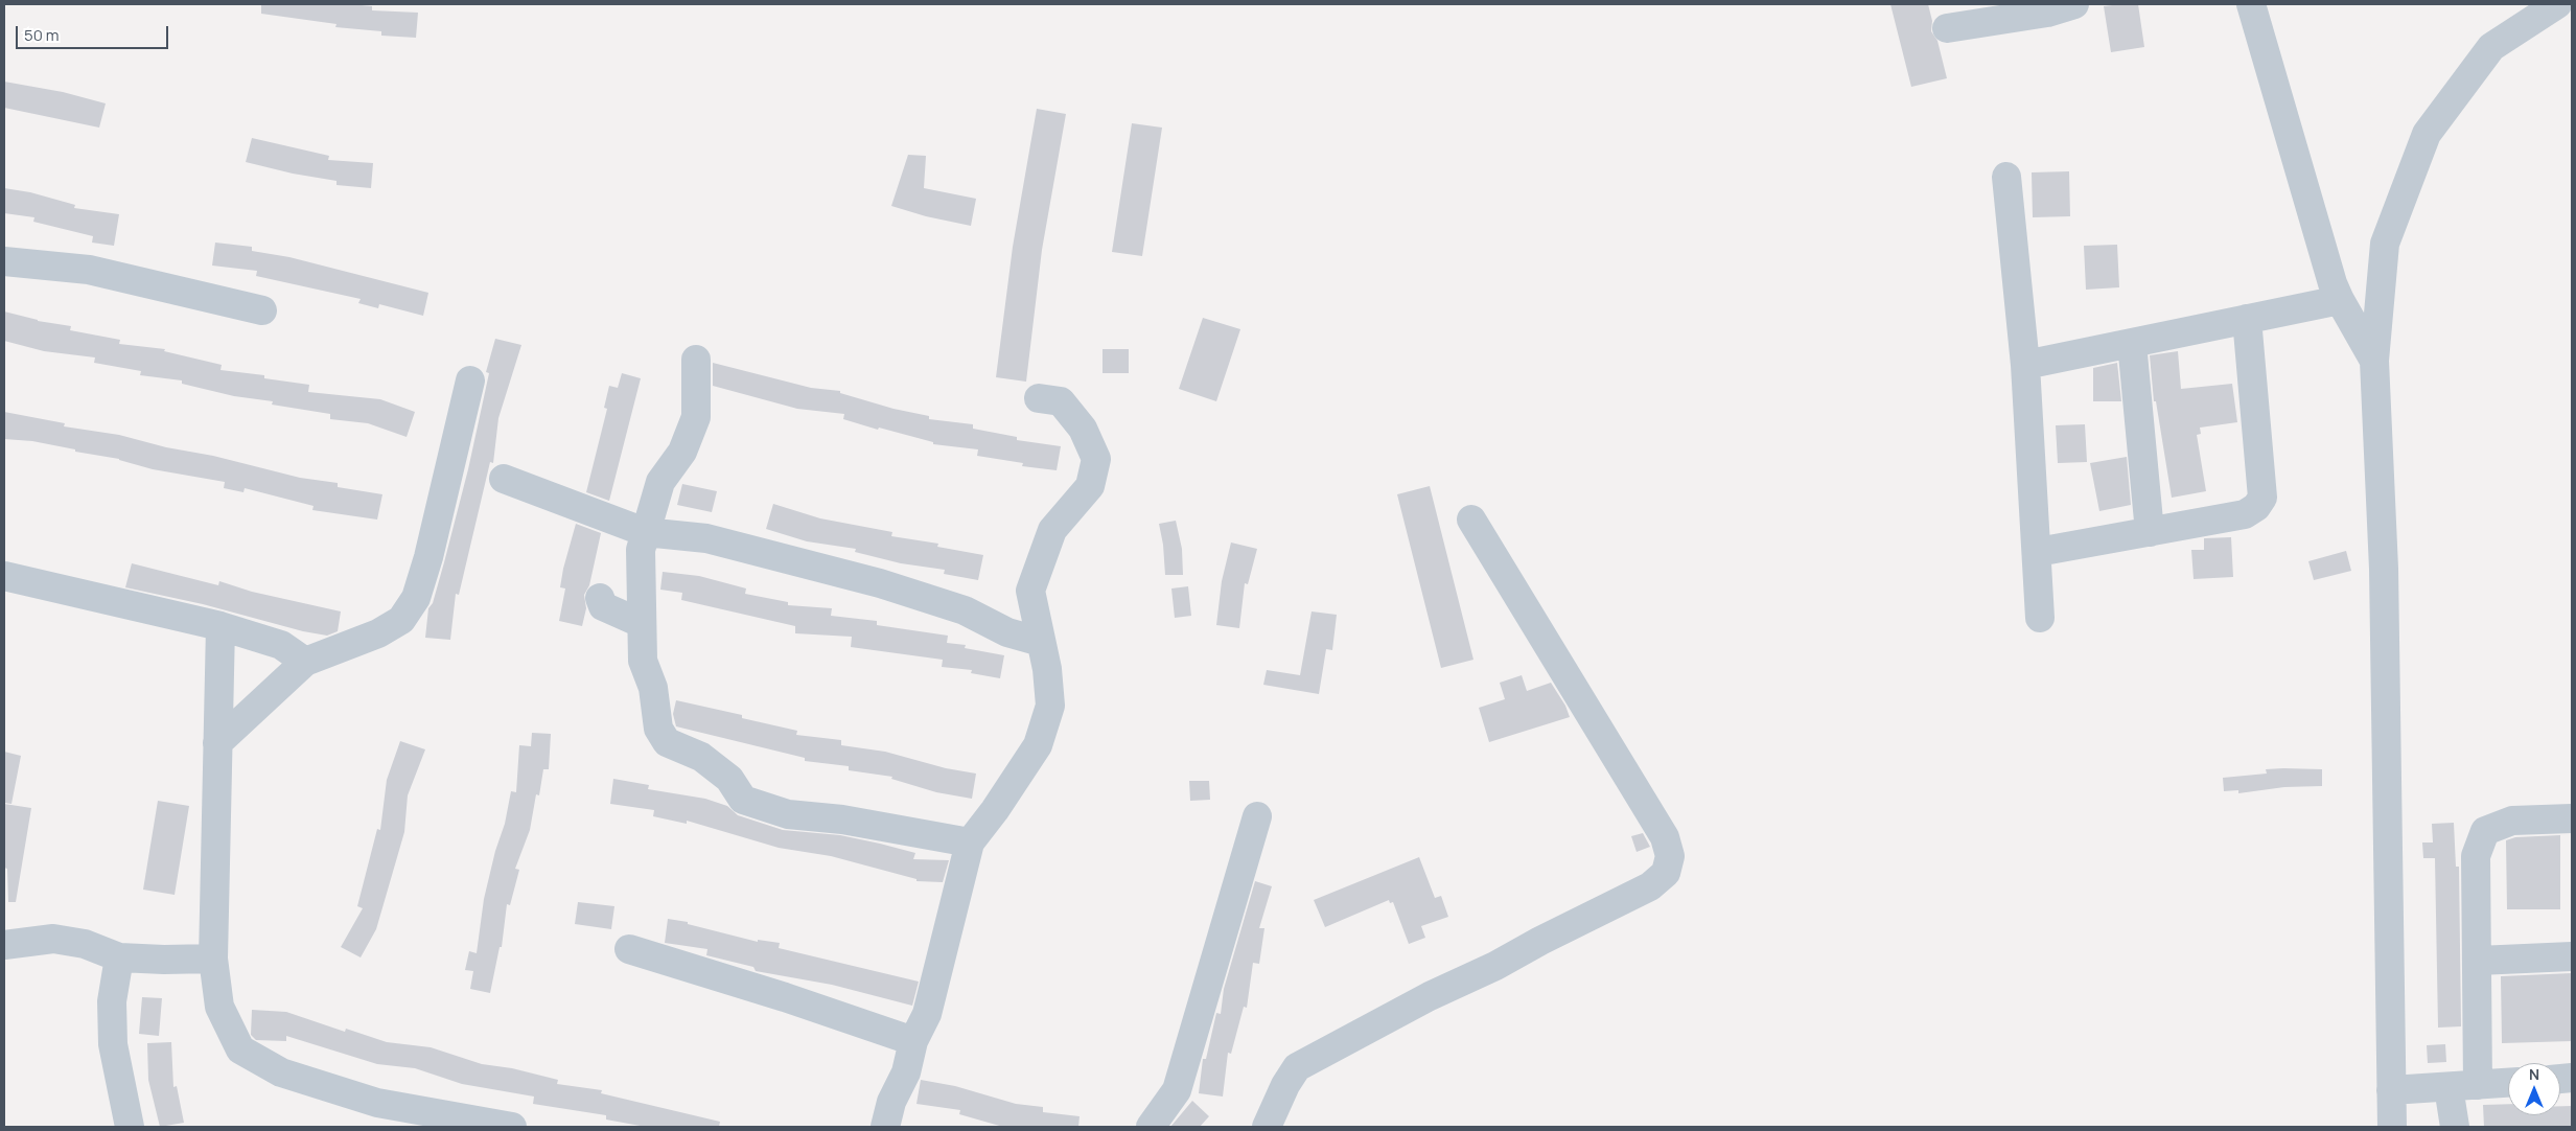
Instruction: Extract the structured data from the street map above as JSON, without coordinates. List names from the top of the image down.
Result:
{
  "scale_bar": "50 m",
  "north": "top"
}
